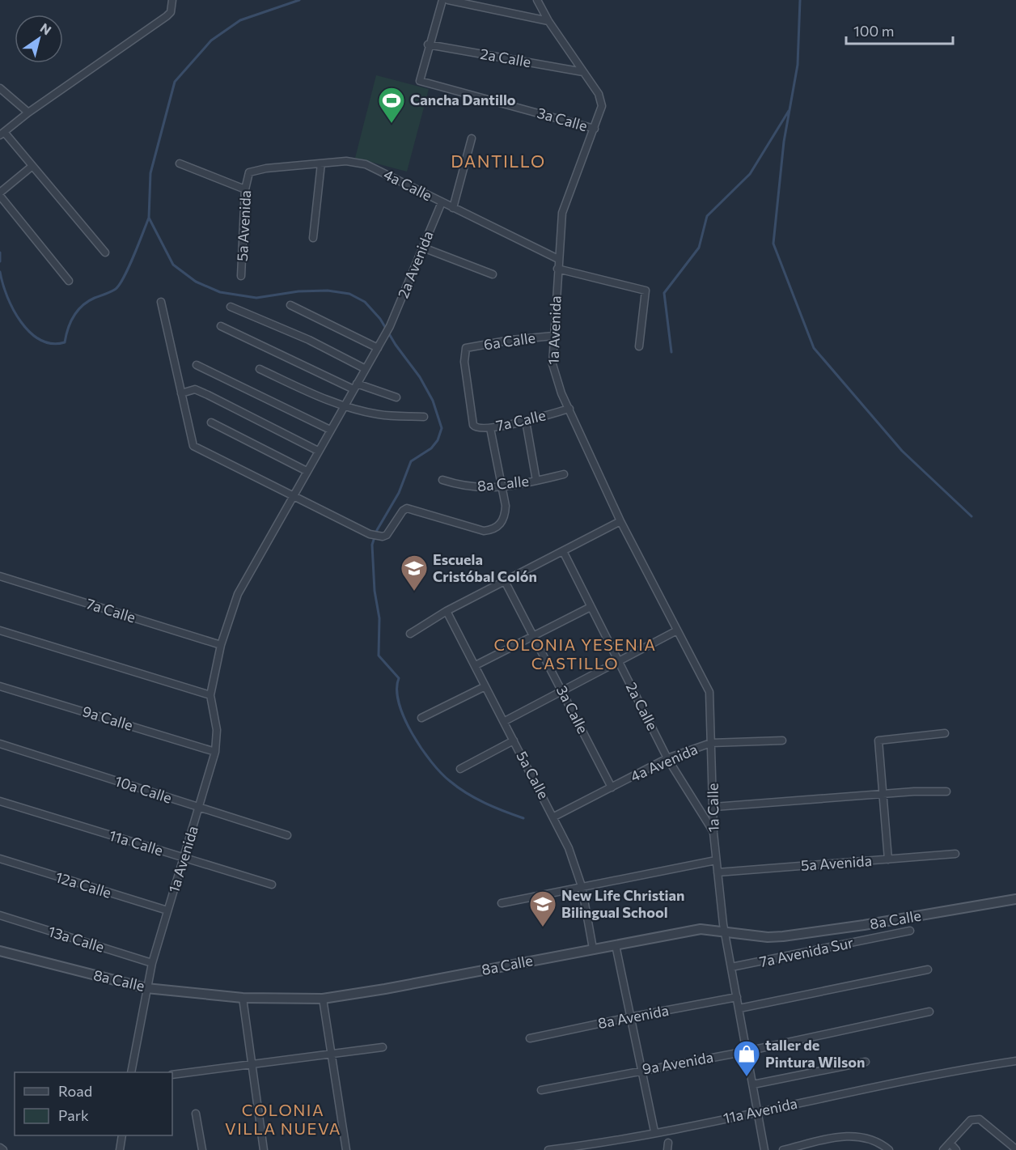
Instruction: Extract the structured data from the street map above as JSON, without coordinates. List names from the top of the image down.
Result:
{
  "streets": {
    "street": [
      "2a Calle",
      "3a Calle",
      "4a Calle",
      "5a Avenida",
      "2a Avenida",
      "1a Avenida",
      "6a Calle",
      "7a Calle",
      "8a Calle",
      "9a Calle",
      "4a Avenida",
      "5a Calle",
      "10a Calle",
      "1a Calle",
      "11a Calle",
      "12a Calle",
      "13a Calle",
      "7a Avenida Sur",
      "8a Avenida",
      "9a Avenida",
      "11a Avenida"
    ]
  },
  "crossings": [
    ["2a Calle", "3a Calle"],
    ["2a Calle", "1a Avenida"],
    ["2a Calle", "4a Avenida"],
    ["2a Calle", "1a Calle"],
    ["3a Calle", "1a Avenida"],
    ["3a Calle", "4a Avenida"],
    ["4a Calle", "5a Avenida"],
    ["4a Calle", "2a Avenida"],
    ["4a Calle", "1a Avenida"],
    ["5a Avenida", "1a Calle"],
    ["2a Avenida", "1a Avenida"],
    ["1a Avenida", "6a Calle"],
    ["1a Avenida", "7a Calle"],
    ["1a Avenida", "8a Calle"],
    ["1a Avenida", "9a Calle"],
    ["1a Avenida", "10a Calle"],
    ["1a Avenida", "1a Calle"],
    ["1a Avenida", "11a Calle"],
    ["1a Avenida", "12a Calle"],
    ["1a Avenida", "13a Calle"],
    ["6a Calle", "7a Calle"],
    ["8a Calle", "5a Calle"],
    ["8a Calle", "1a Calle"],
    ["4a Avenida", "5a Calle"],
    ["4a Avenida", "1a Calle"],
    ["1a Calle", "7a Avenida Sur"],
    ["1a Calle", "8a Avenida"],
    ["1a Calle", "9a Avenida"],
    ["1a Calle", "11a Avenida"]
  ],
  "districts": ["DANTILLO", "COLONIA YESENIA CASTILLO", "COLONIA VILLA NUEVA"],
  "places": {
    "sports": ["Cancha Dantillo"],
    "school or university": ["Escuela Cristóbal Colón", "New Life Christian Bilingual School"],
    "shop": ["taller de Pintura Wilson"]
  },
  "legend": ["Road", "Park"],
  "scale_bar": "100 m",
  "north": "top right"
}
